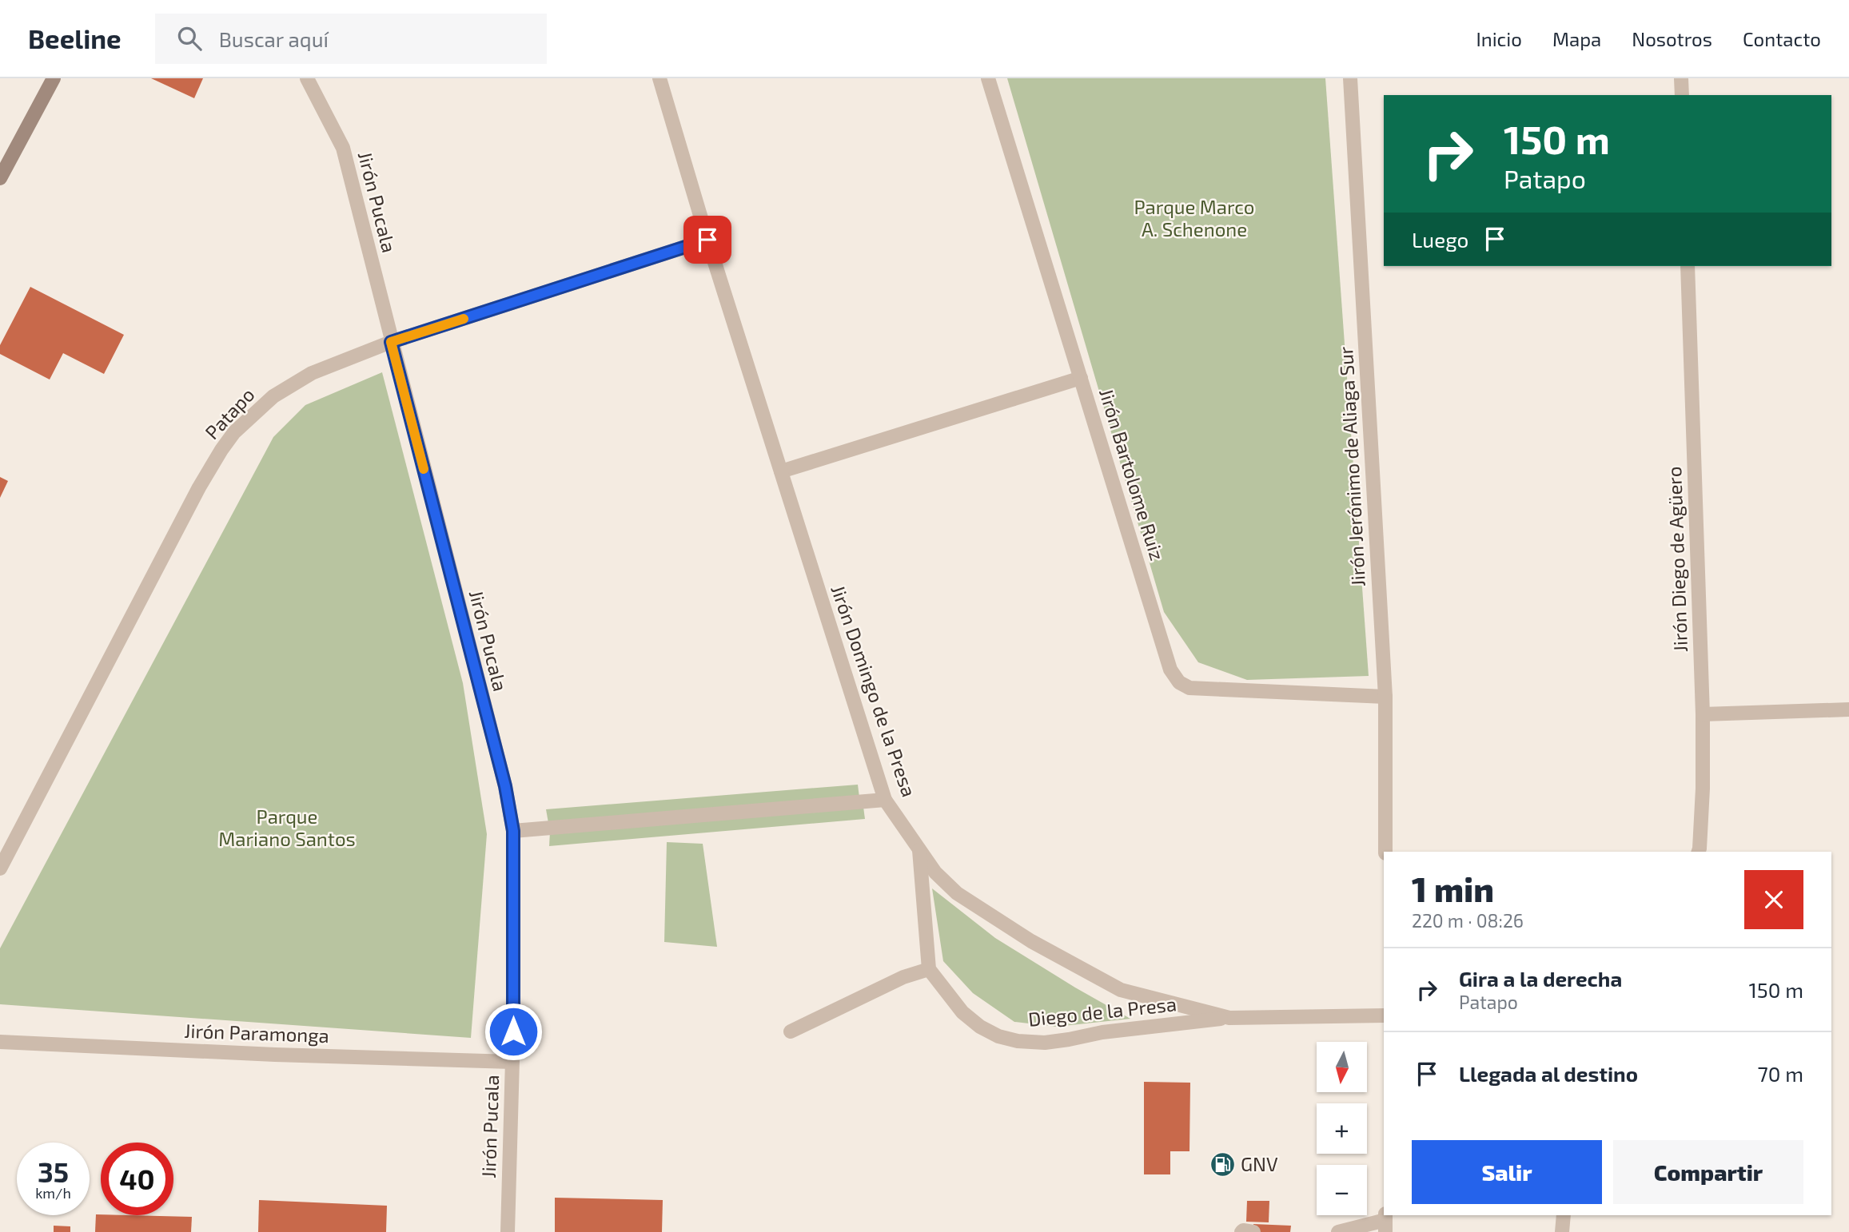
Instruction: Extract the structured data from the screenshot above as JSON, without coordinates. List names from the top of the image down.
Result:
{
  "streets": {
    "street": [
      "Jirón Pucala",
      "Patapo",
      "Jirón Jerónimo de Aliaga Sur",
      "Jirón Bartolome Ruiz",
      "Jirón Diego de Agüero",
      "Jirón Domingo de la Presa",
      "Diego de la Presa",
      "Jirón Paramonga"
    ]
  },
  "crossings": [
    ["Jirón Pucala", "Patapo"],
    ["Jirón Pucala", "Jirón Paramonga"],
    ["Patapo", "Jirón Domingo de la Presa"],
    ["Jirón Jerónimo de Aliaga Sur", "Jirón Bartolome Ruiz"],
    ["Jirón Domingo de la Presa", "Diego de la Presa"]
  ],
  "parks": ["Parque Marco A. Schenone", "Parque Mariano Santos"],
  "places": {
    "fuel station": ["GNV"]
  },
  "north": "bottom",
  "page": {
    "header": "Beeline",
    "search": "Buscar aquí",
    "nav": [
      "Inicio",
      "Mapa",
      "Nosotros",
      "Contacto"
    ],
    "turn": ["150 m", "Patapo"],
    "then": "Luego",
    "heading": ["1 min", "220 m · 08:26"],
    "list": [
      {
        "name": "Gira a la derecha",
        "note": "Patapo",
        "value": "150 m"
      },
      {
        "name": "Llegada al destino",
        "value": "70 m"
      }
    ],
    "map_buttons": ["+", "−"],
    "buttons": ["Salir", "Compartir"],
    "speed": "35 km/h",
    "limit": "40"
  }
}
